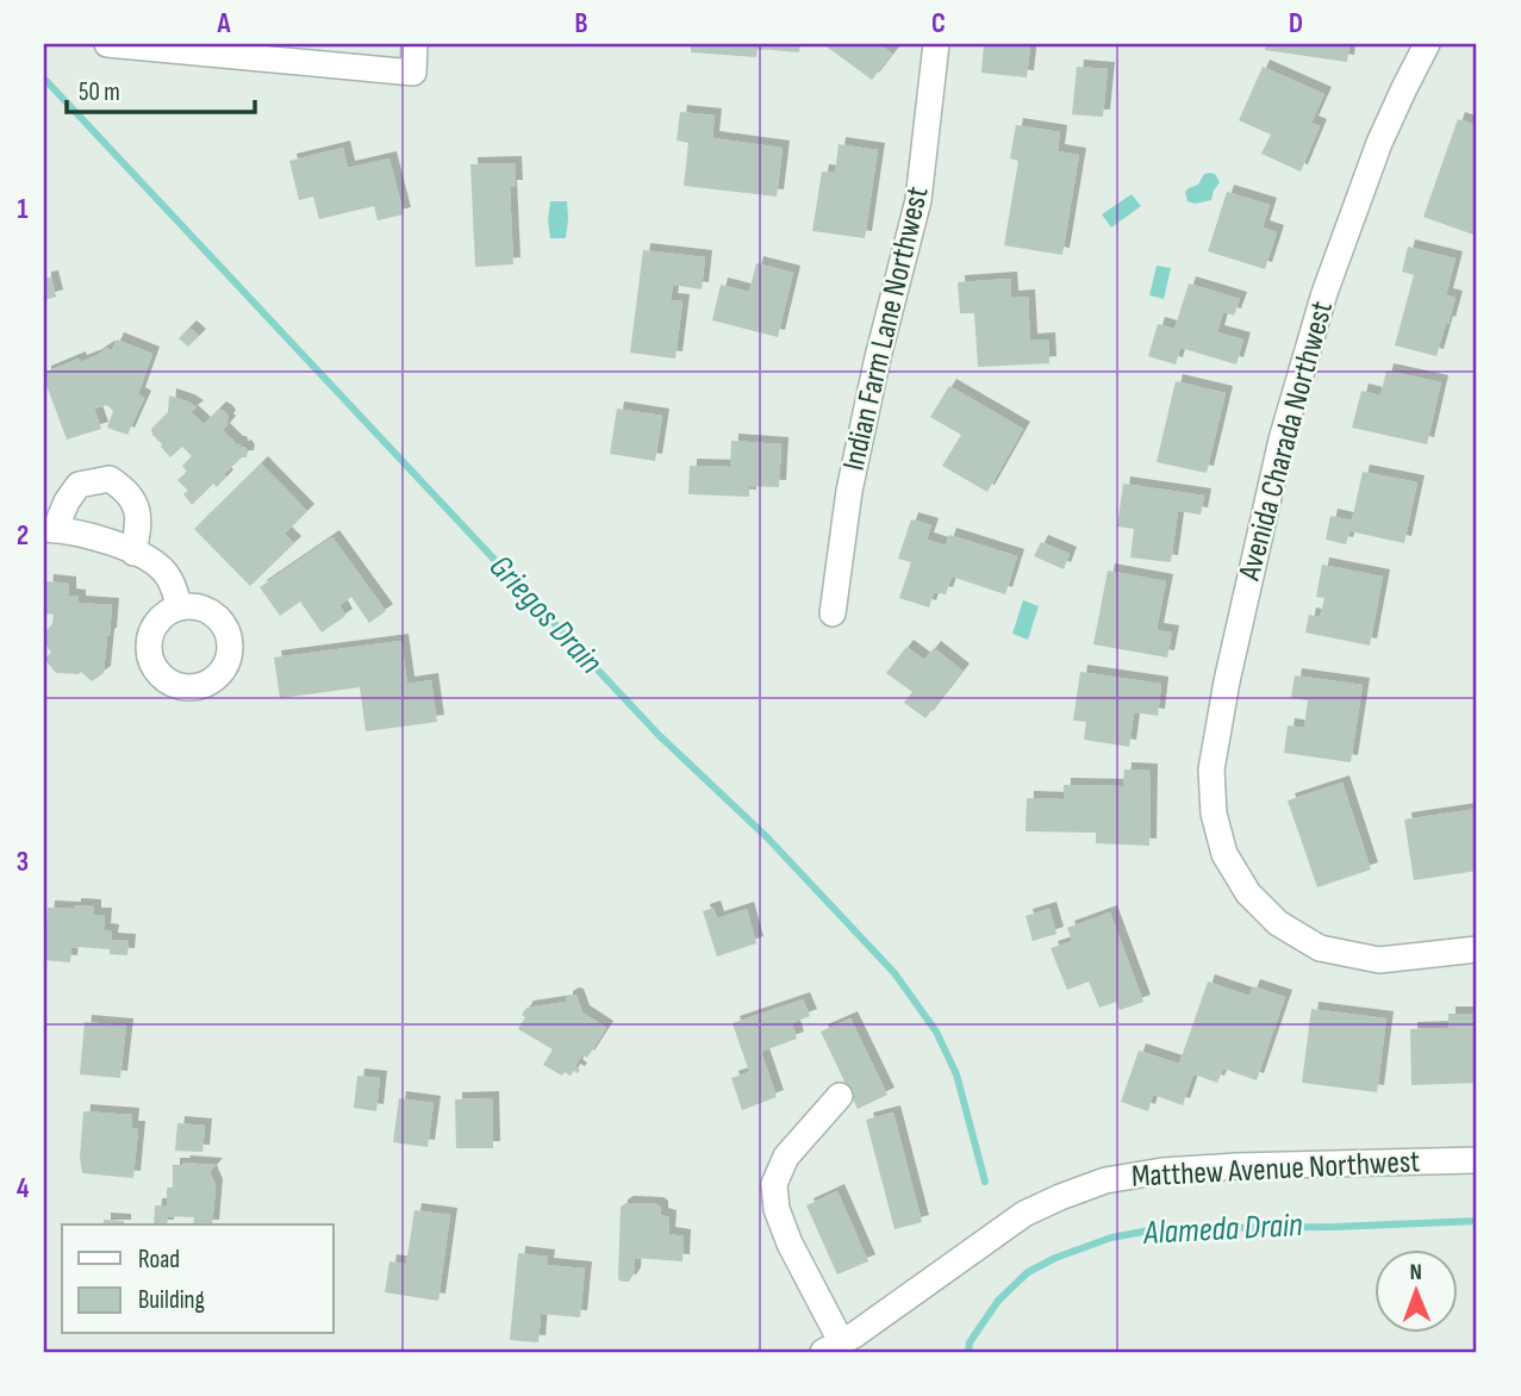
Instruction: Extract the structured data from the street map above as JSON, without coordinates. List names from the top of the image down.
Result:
{
  "streets": {
    "street": ["Indian Farm Lane Northwest", "Avenida Charada Northwest", "Matthew Avenue Northwest"]
  },
  "water": ["Griegos Drain", "Alameda Drain"],
  "legend": ["Road", "Building"],
  "scale_bar": "50 m",
  "north": "top",
  "grid": {
    "columns": [
      "A",
      "B",
      "C",
      "D"
    ],
    "rows": [
      "1",
      "2",
      "3",
      "4"
    ]
  }
}
